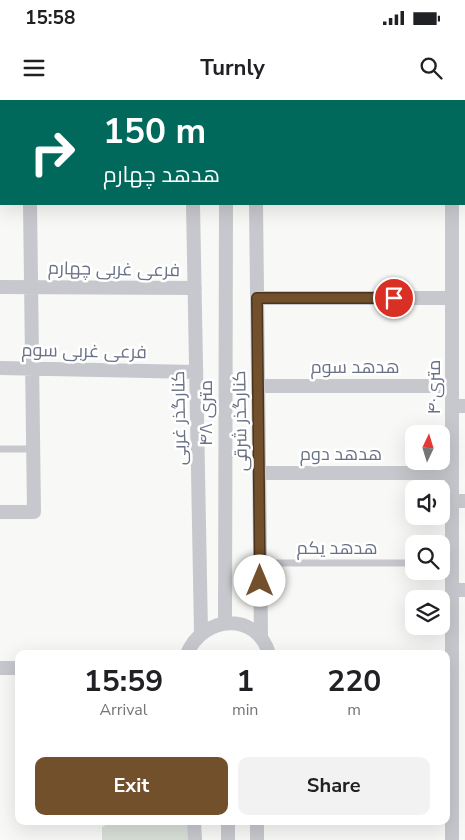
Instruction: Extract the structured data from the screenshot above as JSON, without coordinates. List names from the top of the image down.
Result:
{
  "streets": {
    "street": [
      "فرعی غربی چهارم",
      "فرعی غربی سوم",
      "هدهد سوم",
      "۴۰متری",
      "۴۸ متری",
      "کنارگذر غربی",
      "کنارگذر شرقی",
      "هدهد دوم"
    ],
    "lane": ["هدهد یکم"]
  },
  "crossings": [
    ["فرعی غربی چهارم", "کنارگذر غربی"],
    ["فرعی غربی سوم", "کنارگذر غربی"],
    ["هدهد سوم", "۴۰متری"],
    ["هدهد سوم", "کنارگذر شرقی"],
    ["۴۰متری", "هدهد دوم"],
    ["کنارگذر شرقی", "هدهد دوم"],
    ["کنارگذر شرقی", "هدهد یکم"]
  ],
  "north": "top",
  "page": {
    "status": "15:58",
    "header": "Turnly",
    "turn": ["150 m", "هدهد چهارم"],
    "eta": [
      "15:59",
      "Arrival",
      "1",
      "min",
      "220",
      "m"
    ],
    "buttons": ["Exit", "Share"]
  }
}
